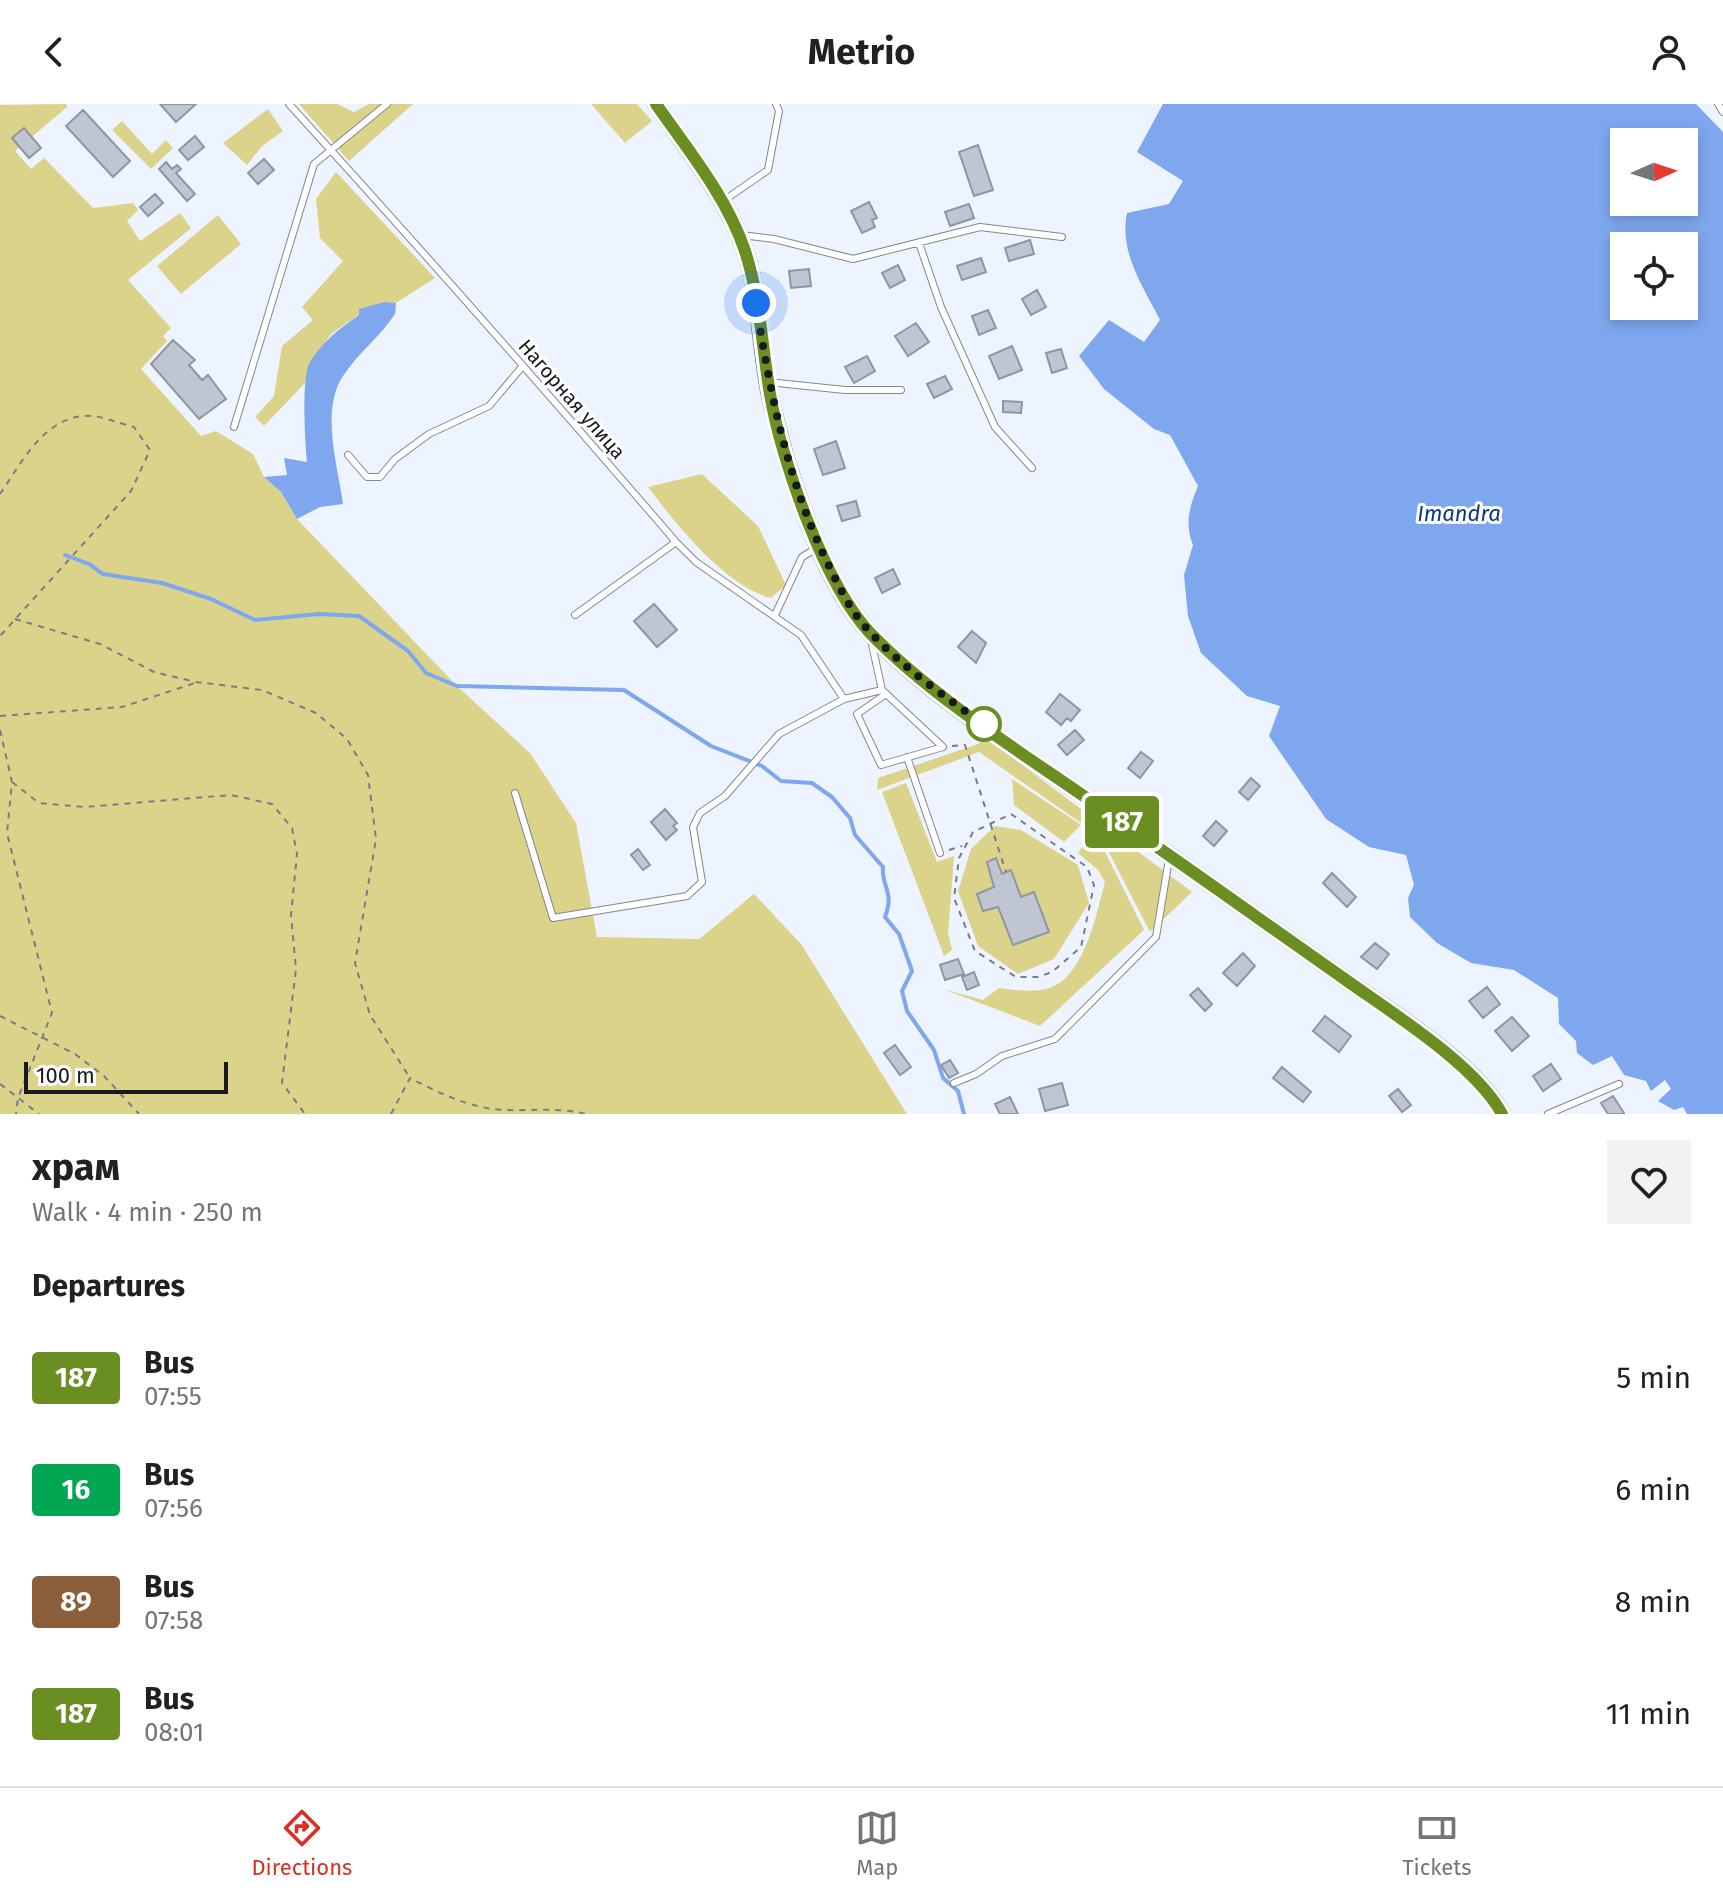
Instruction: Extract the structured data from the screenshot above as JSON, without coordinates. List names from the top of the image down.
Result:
{
  "streets": {
    "lane": ["Нагорная улица"]
  },
  "water": ["Imandra"],
  "lines": ["bus line 187"],
  "scale_bar": "100 m",
  "north": "right",
  "page": {
    "header": "Metrio",
    "on_map": "187",
    "scale": "100 m",
    "heading": [
      ["храм", "Walk · 4 min · 250 m"],
      "Departures"
    ],
    "list": [
      {
        "mark": "187",
        "name": "Bus",
        "note": "07:55",
        "value": "5 min"
      },
      {
        "mark": "16",
        "name": "Bus",
        "note": "07:56",
        "value": "6 min"
      },
      {
        "mark": "89",
        "name": "Bus",
        "note": "07:58",
        "value": "8 min"
      },
      {
        "mark": "187",
        "name": "Bus",
        "note": "08:01",
        "value": "11 min"
      }
    ],
    "tabs": ["Directions", "Map", "Tickets"]
  }
}
